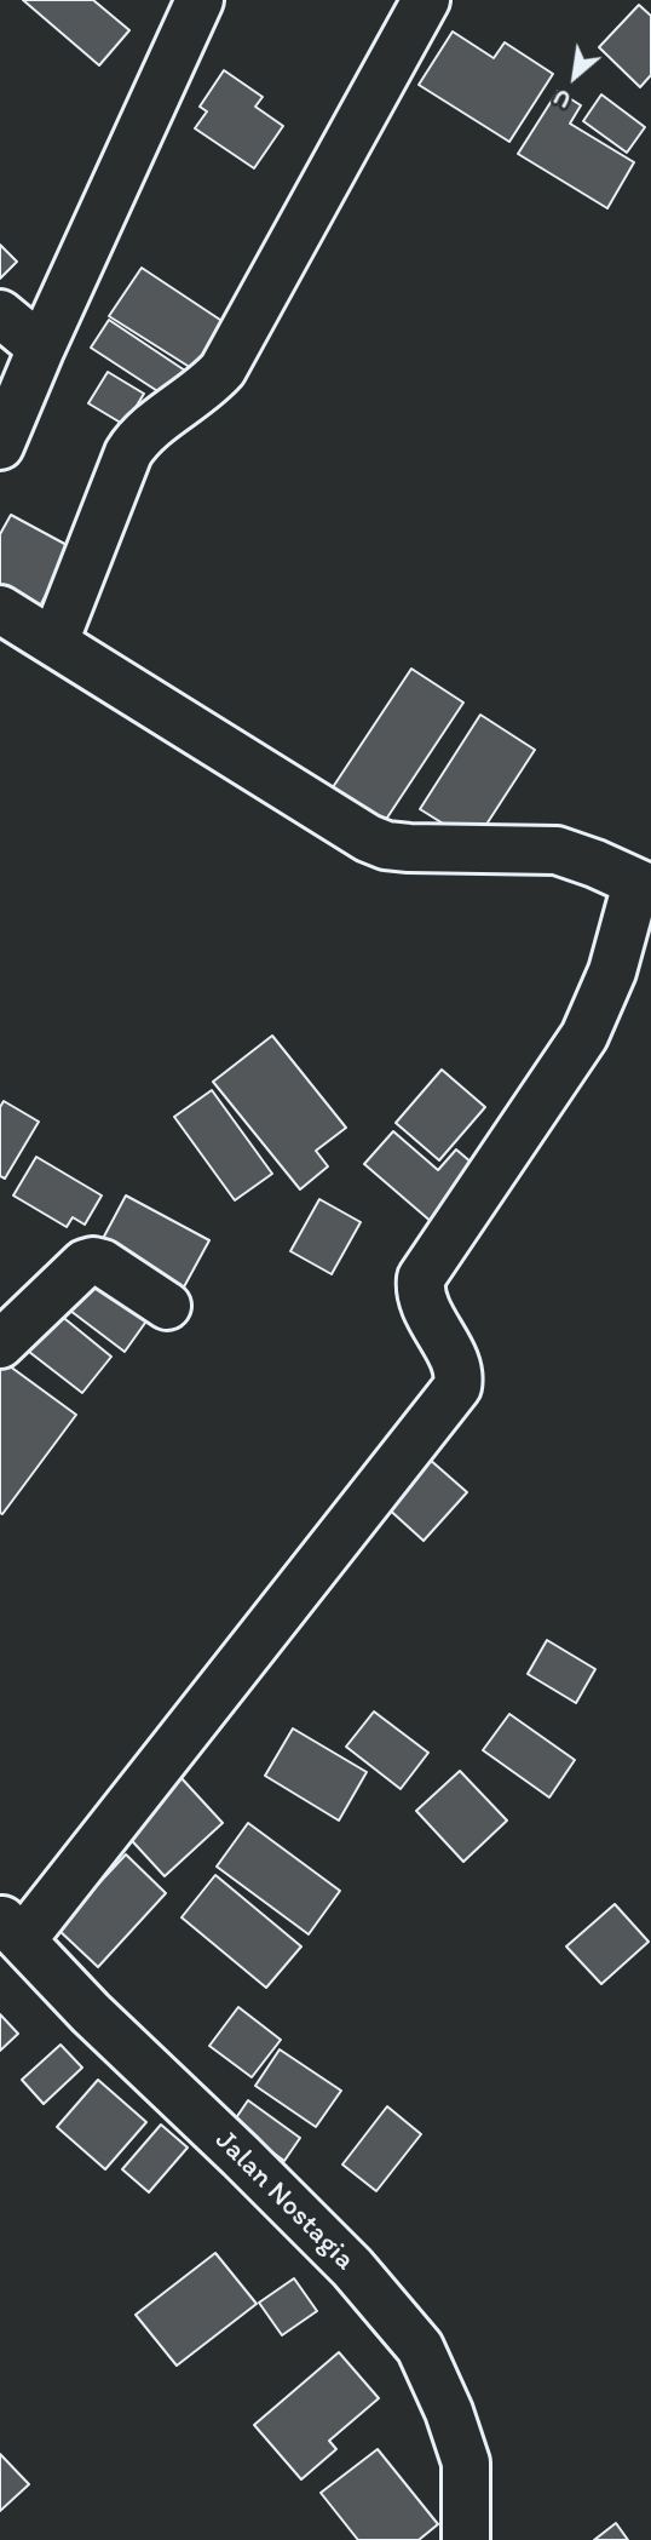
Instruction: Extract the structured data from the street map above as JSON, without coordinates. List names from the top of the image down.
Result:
{
  "streets": {
    "street": ["Jalan Nostagia"]
  },
  "north": "bottom left"
}
